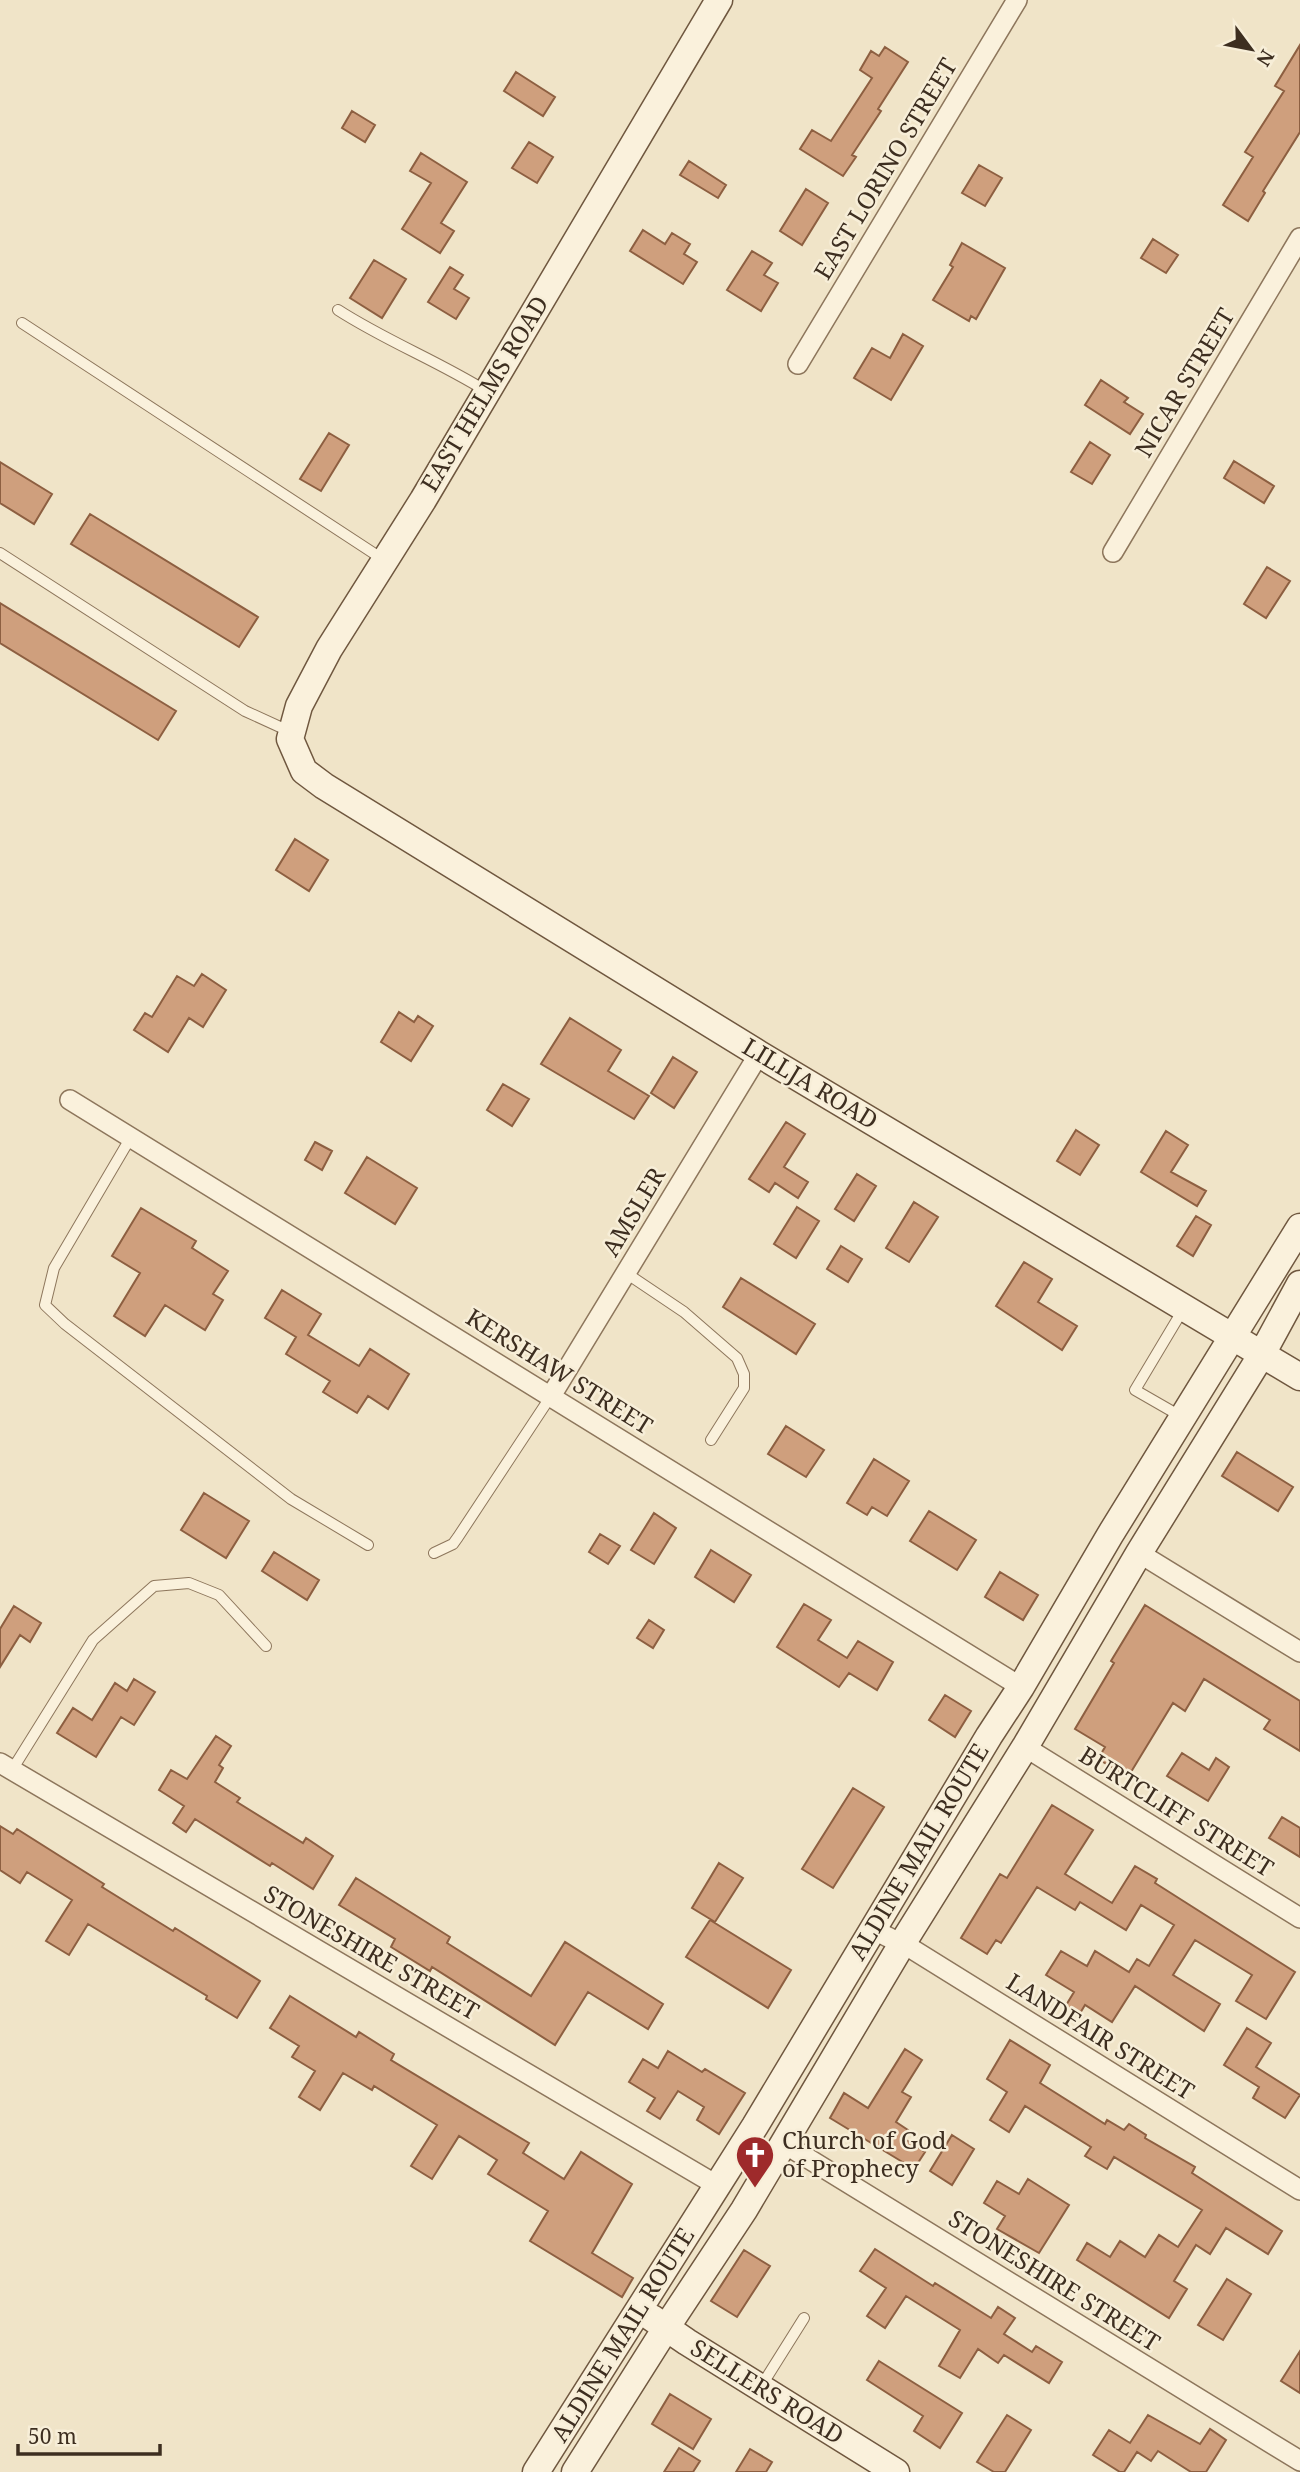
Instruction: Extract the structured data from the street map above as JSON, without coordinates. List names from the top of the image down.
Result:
{
  "streets": {
    "main road": [
      "EAST HELMS ROAD",
      "LILLJA ROAD",
      "ALDINE MAIL ROUTE",
      "SELLERS ROAD"
    ],
    "street": [
      "EAST LORINO STREET",
      "NICAR STREET",
      "AMSLER",
      "KERSHAW STREET",
      "BURTCLIFF STREET",
      "STONESHIRE STREET",
      "LANDFAIR STREET"
    ]
  },
  "crossings": [
    ["EAST HELMS ROAD", "LILLJA ROAD"],
    ["LILLJA ROAD", "AMSLER"],
    ["LILLJA ROAD", "ALDINE MAIL ROUTE"],
    ["AMSLER", "KERSHAW STREET"],
    ["KERSHAW STREET", "ALDINE MAIL ROUTE"],
    ["BURTCLIFF STREET", "ALDINE MAIL ROUTE"],
    ["ALDINE MAIL ROUTE", "STONESHIRE STREET"],
    ["ALDINE MAIL ROUTE", "LANDFAIR STREET"],
    ["ALDINE MAIL ROUTE", "SELLERS ROAD"]
  ],
  "places": {
    "church": ["Church of God of Prophecy"]
  },
  "scale_bar": "50 m",
  "north": "bottom right"
}
